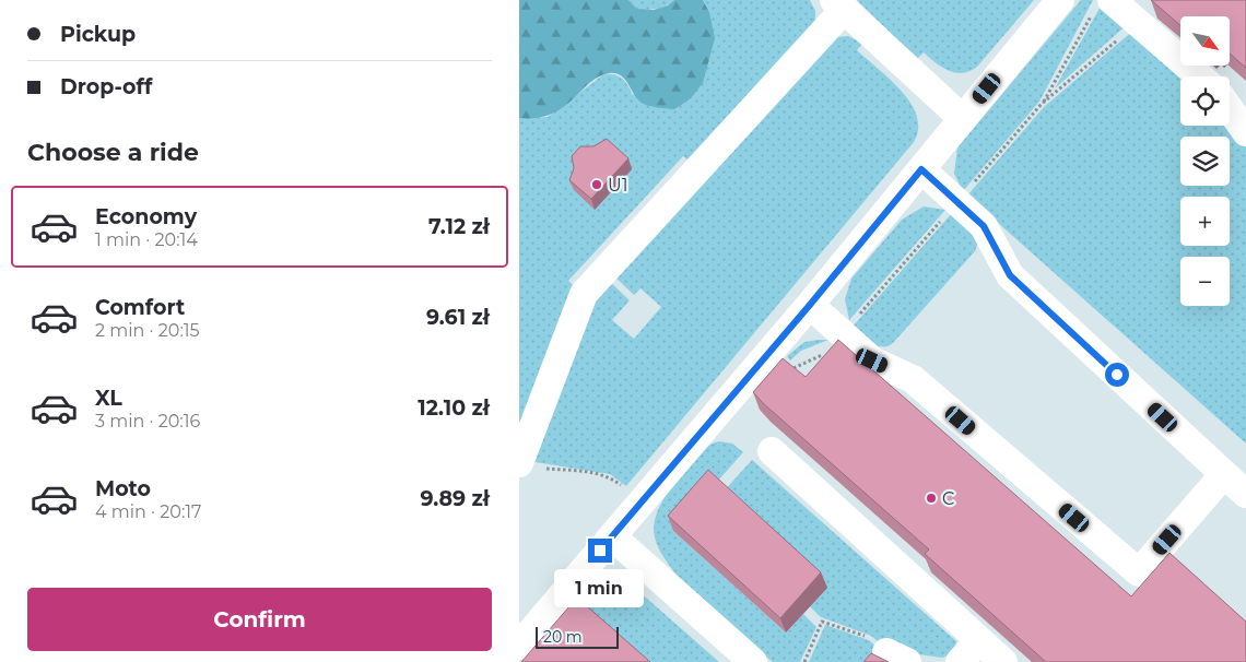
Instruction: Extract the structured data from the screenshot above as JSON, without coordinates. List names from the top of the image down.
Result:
{
  "places": ["U1", "C"],
  "scale_bar": "20 m",
  "north": "bottom right",
  "page": {
    "banner": ["Pickup", "Drop-off"],
    "map_buttons": ["+", "−"],
    "heading": "Choose a ride",
    "list": [
      {
        "name": "Economy",
        "note": "1 min · 20:14",
        "value": "7.12 zł"
      },
      {
        "name": "Comfort",
        "note": "2 min · 20:15",
        "value": "9.61 zł"
      },
      {
        "name": "XL",
        "note": "3 min · 20:16",
        "value": "12.10 zł"
      },
      {
        "name": "Moto",
        "note": "4 min · 20:17",
        "value": "9.89 zł"
      }
    ],
    "bubble": "1 min",
    "buttons": "Confirm",
    "scale": "20 m"
  }
}
